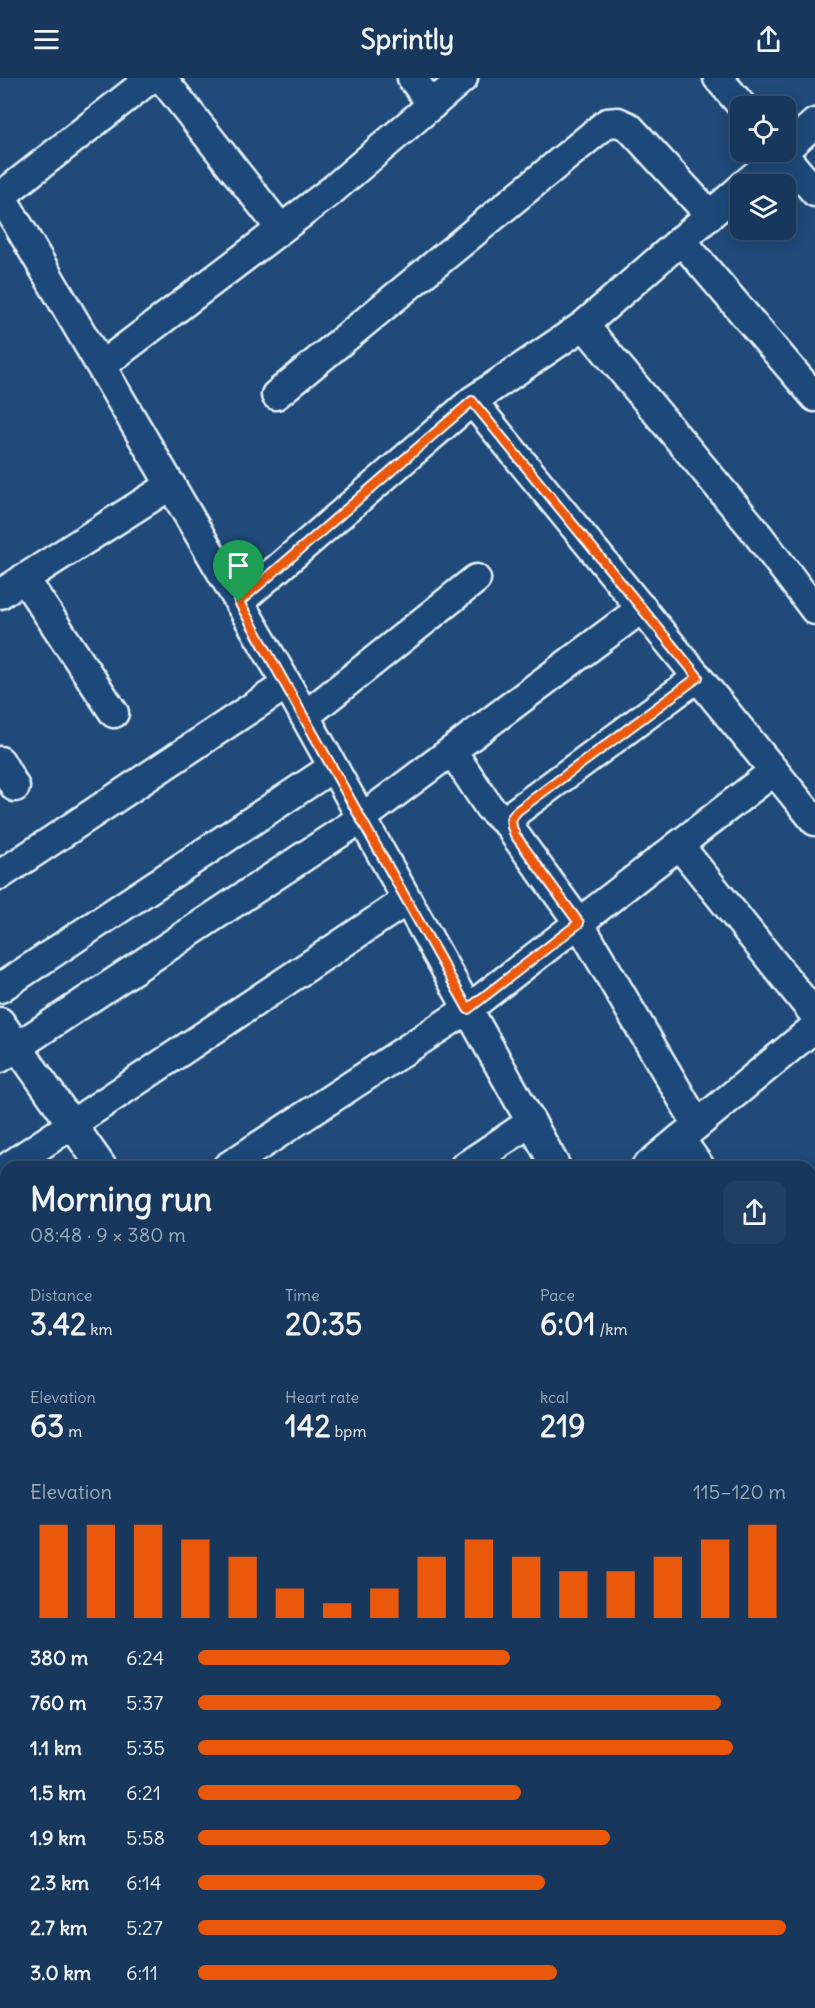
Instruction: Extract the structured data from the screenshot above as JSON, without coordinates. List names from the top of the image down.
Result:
{
  "page": {
    "header": "Sprintly",
    "heading": ["Morning run", "08:48 · 9 × 380 m"],
    "stats": [
      ["Distance", "3.42 km"],
      ["Time", "20:35"],
      ["Pace", "6:01 /km"],
      ["Elevation", "63 m"],
      ["Heart rate", "142 bpm"],
      ["kcal", "219"]
    ],
    "chart": ["Elevation", "115–120 m"],
    "list": [
      {
        "name": "380 m",
        "note": "6:24"
      },
      {
        "name": "760 m",
        "note": "5:37"
      },
      {
        "name": "1.1 km",
        "note": "5:35"
      },
      {
        "name": "1.5 km",
        "note": "6:21"
      },
      {
        "name": "1.9 km",
        "note": "5:58"
      },
      {
        "name": "2.3 km",
        "note": "6:14"
      },
      {
        "name": "2.7 km",
        "note": "5:27"
      },
      {
        "name": "3.0 km",
        "note": "6:11"
      }
    ]
  }
}
